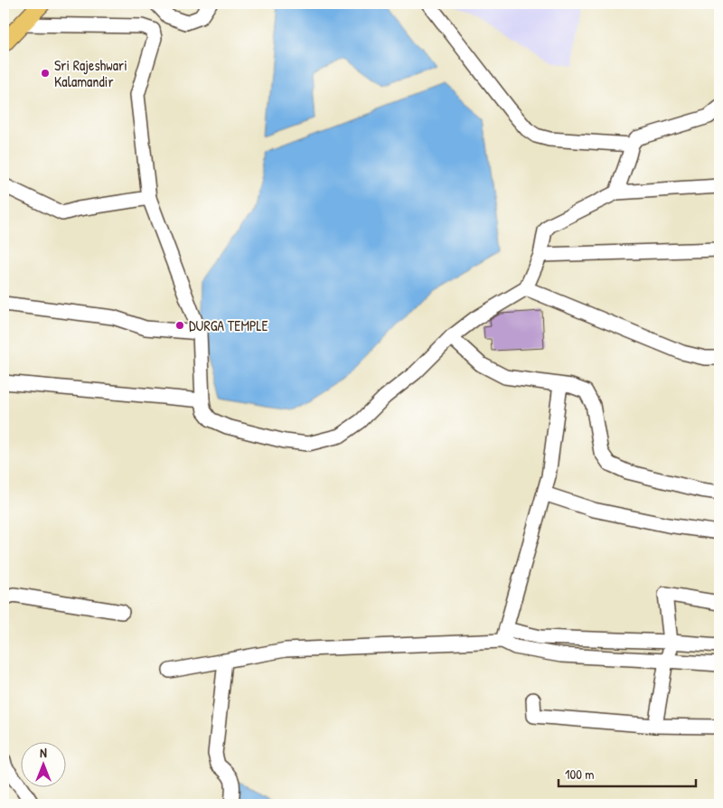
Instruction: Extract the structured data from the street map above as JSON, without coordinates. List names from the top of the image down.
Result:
{
  "places": ["Sri Rajeshwari Kalamandir", "DURGA TEMPLE"],
  "scale_bar": "100 m",
  "north": "top"
}
